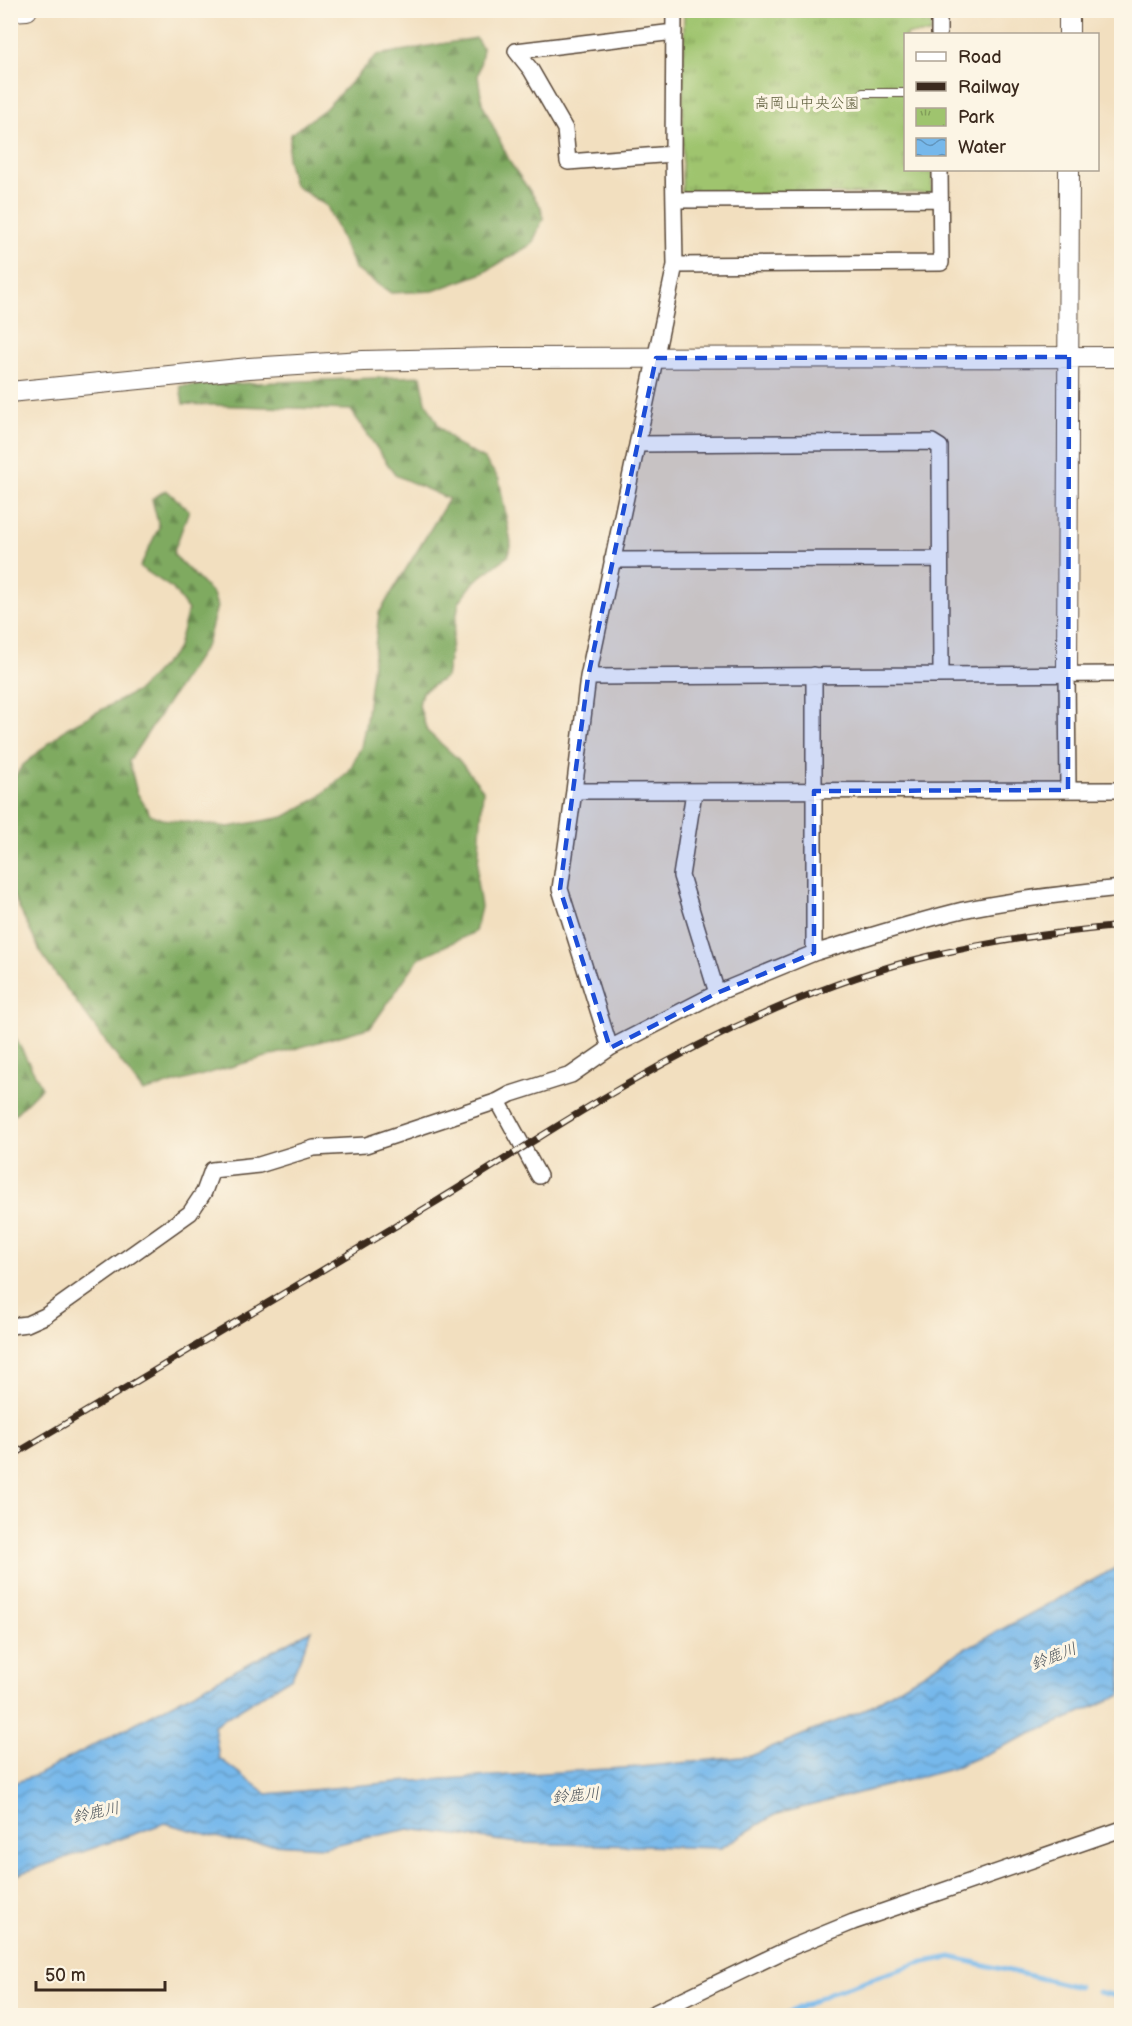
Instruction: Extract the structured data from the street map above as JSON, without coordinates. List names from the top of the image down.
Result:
{
  "water": ["鈴鹿川"],
  "parks": ["高岡山中央公園"],
  "legend": [
    "Road",
    "Railway",
    "Park",
    "Water"
  ],
  "scale_bar": "50 m"
}
